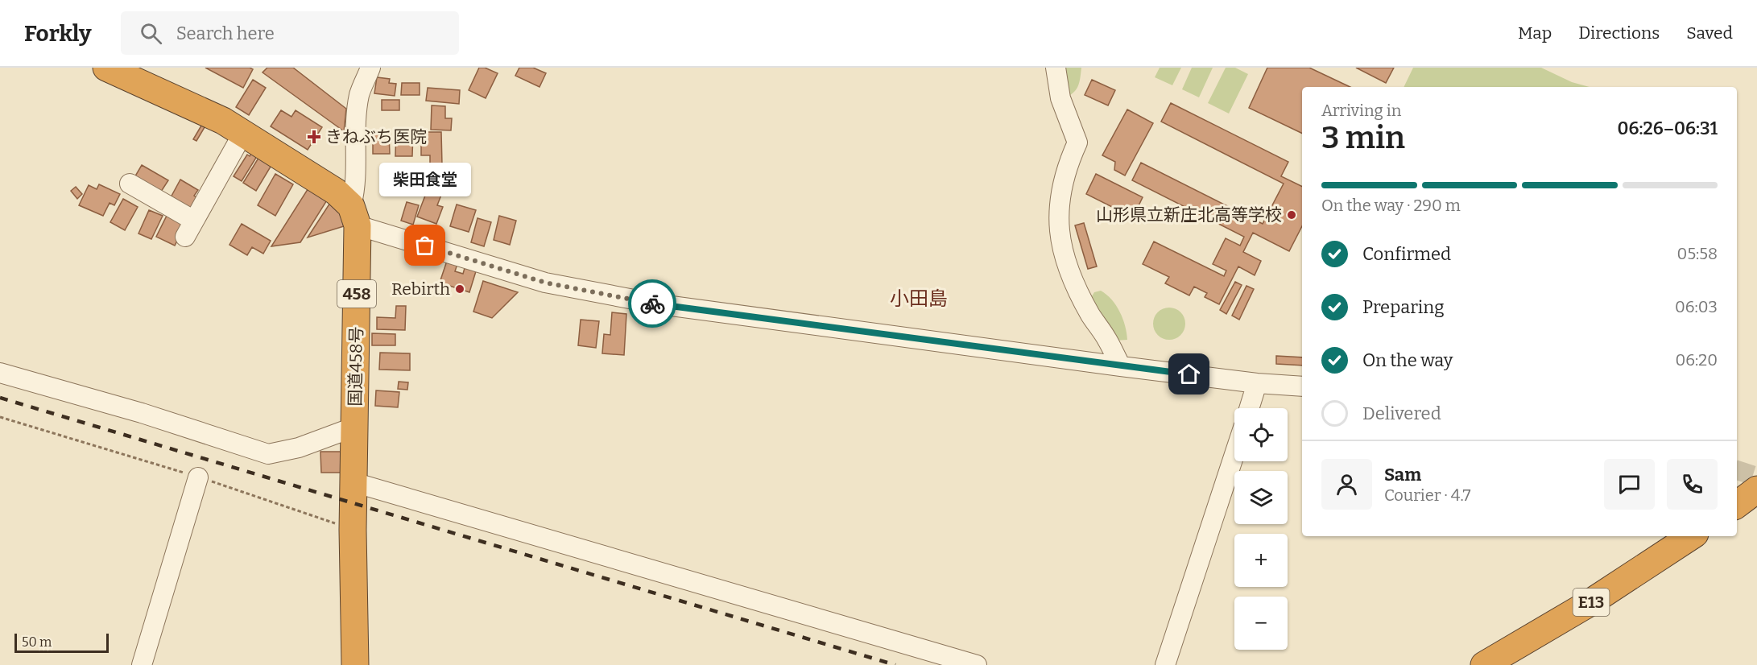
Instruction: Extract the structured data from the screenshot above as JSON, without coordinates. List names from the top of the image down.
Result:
{
  "streets": {
    "highway": ["458", "国道458号", "E13"]
  },
  "districts": ["小田島"],
  "places": {
    "health": ["きねぶち医院"],
    "other": ["山形県立新庄北高等学校", "柴田食堂", "Rebirth"]
  },
  "scale_bar": "50 m",
  "page": {
    "header": "Forkly",
    "search": "Search here",
    "nav": ["Map", "Directions", "Saved"],
    "heading": ["3 min", "Arriving in", "06:26–06:31"],
    "panel": ["Sam", "Courier · 4.7"],
    "bubble": "柴田食堂",
    "bar": "On the way · 290 m",
    "list": [
      ["Confirmed", "05:58"],
      ["Preparing", "06:03"],
      ["On the way", "06:20"],
      "Delivered"
    ],
    "map_buttons": ["+", "−"],
    "scale": "50 m"
  }
}
